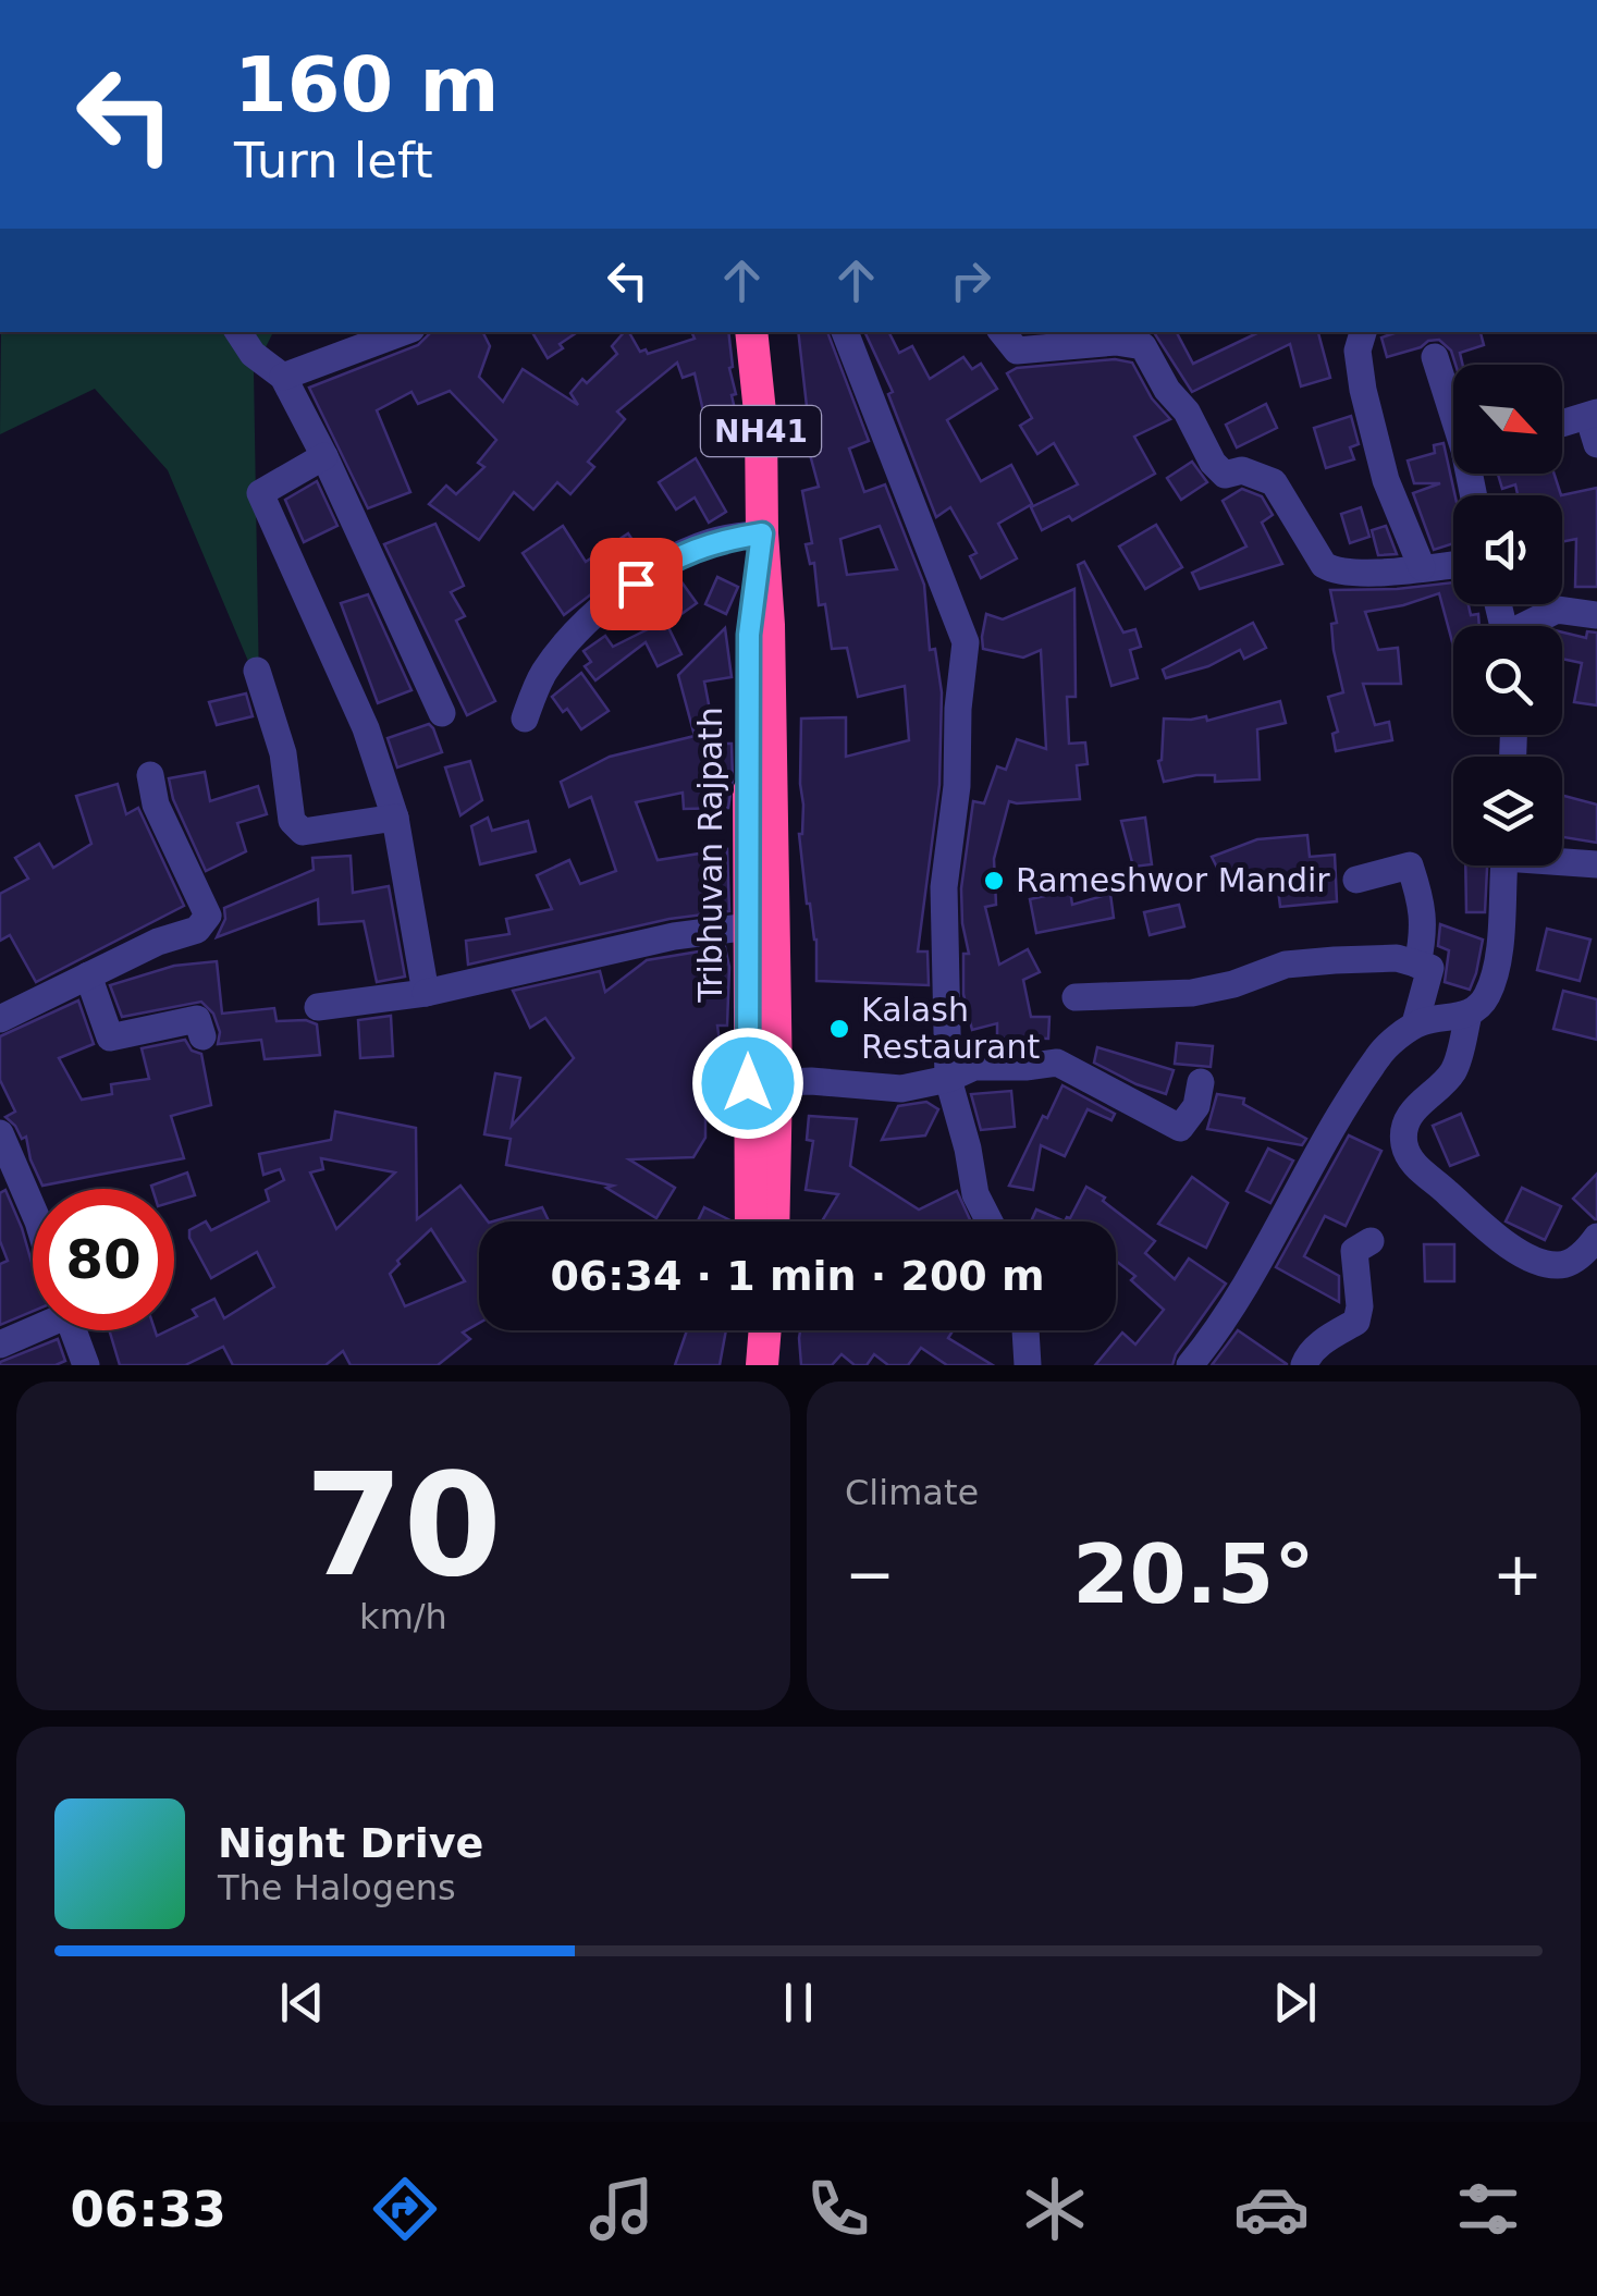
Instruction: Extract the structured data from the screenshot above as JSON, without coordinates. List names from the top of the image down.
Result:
{
  "streets": {
    "highway": ["NH41", "Tribhuvan Rajpath"]
  },
  "places": ["Rameshwor Mandir", "Kalash Restaurant"],
  "north": "bottom right",
  "page": {
    "turn": ["160 m", "Turn left"],
    "limit": "80",
    "trip": "06:34 · 1 min · 200 m",
    "tile": [
      ["70", "km/h"],
      "Climate"
    ],
    "heat": ["−", "20.5°", "+"],
    "song": ["Night Drive", "The Halogens"],
    "tabs": "06:33"
  }
}
